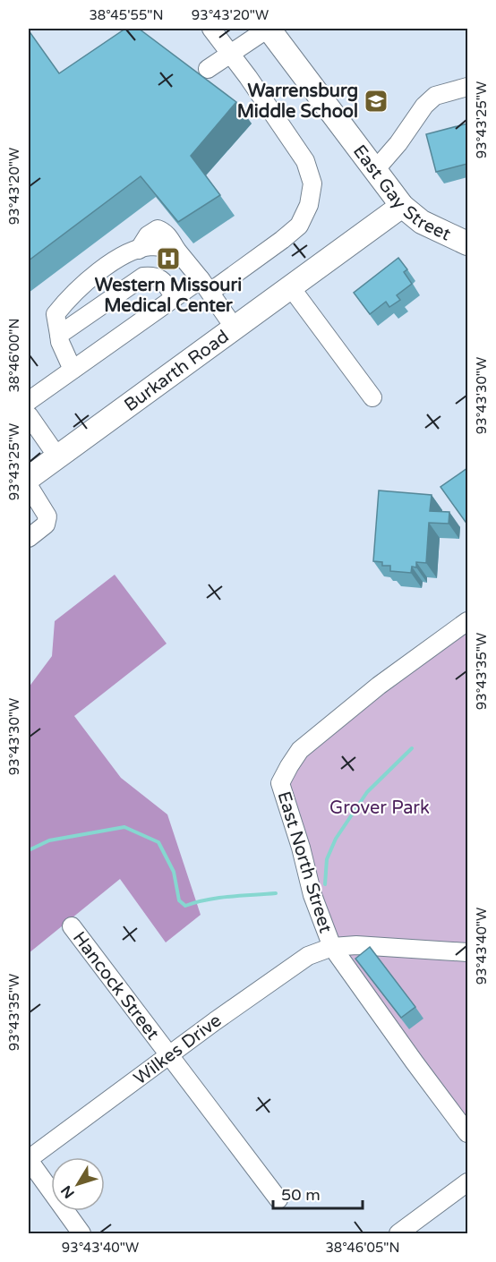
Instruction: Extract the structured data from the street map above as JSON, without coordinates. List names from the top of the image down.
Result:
{
  "streets": {
    "main road": ["East Gay Street", "Burkarth Road"],
    "street": ["East North Street", "Hancock Street", "Wilkes Drive"]
  },
  "crossings": [
    ["East Gay Street", "Burkarth Road"],
    ["East North Street", "Wilkes Drive"],
    ["Hancock Street", "Wilkes Drive"]
  ],
  "parks": ["Grover Park"],
  "places": {
    "school or university": ["Warrensburg Middle School"],
    "hospital": ["Western Missouri Medical Center"]
  },
  "scale_bar": "50 m",
  "north": "bottom left",
  "coordinates": [
    "38°45'55\"N",
    "93°43'20\"W",
    "93°43'25\"W",
    "38°46'00\"N",
    "93°43'30\"W",
    "93°43'35\"W",
    "93°43'40\"W",
    "38°46'05\"N"
  ]
}
